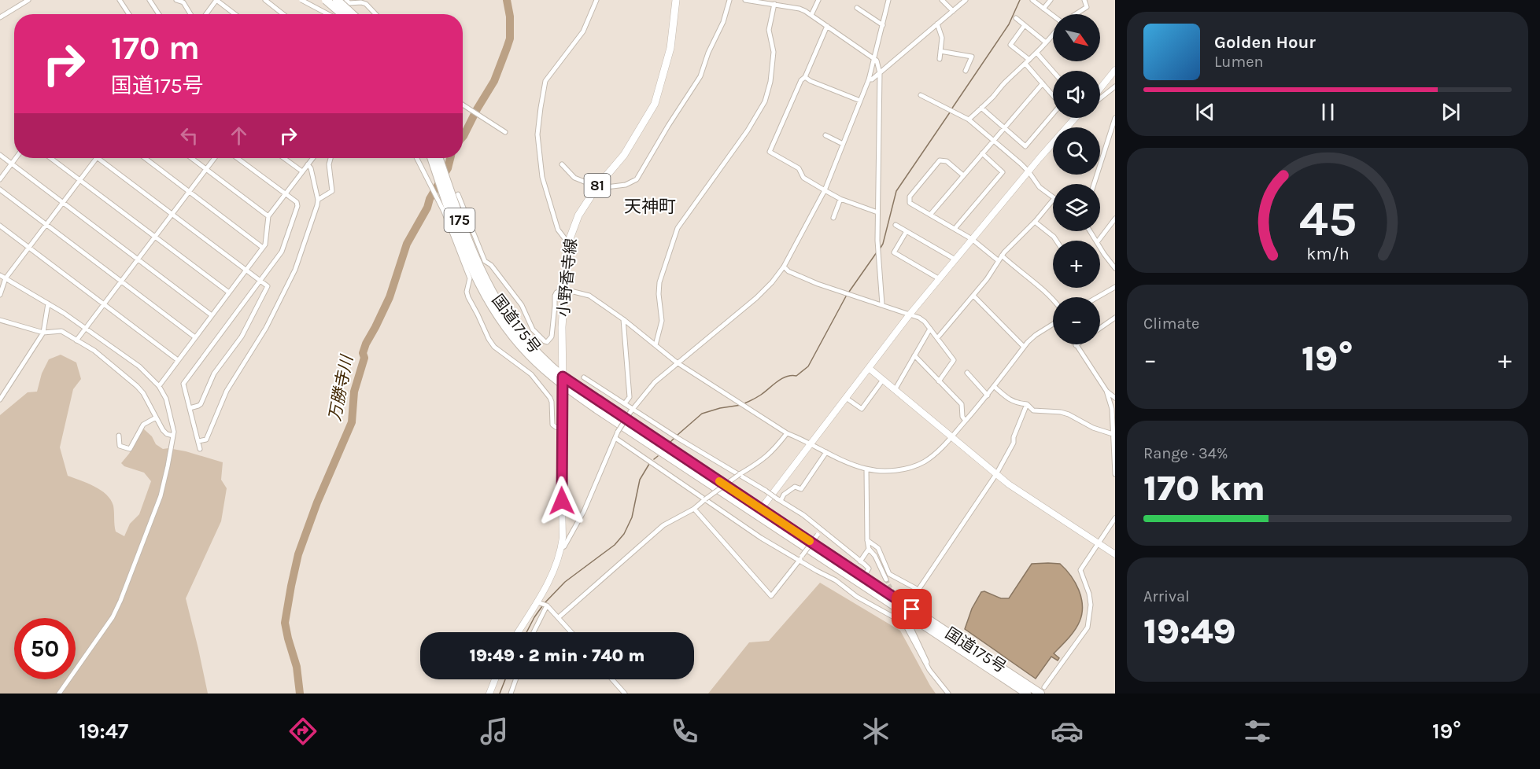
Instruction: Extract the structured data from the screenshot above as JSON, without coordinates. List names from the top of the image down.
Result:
{
  "streets": {
    "highway": ["175", "国道175号"],
    "main road": ["81", "小野香寺線"]
  },
  "crossings": [
    ["小野香寺線", "国道175号"]
  ],
  "districts": ["天神町"],
  "water": ["万勝寺川"],
  "north": "bottom right",
  "page": {
    "map_buttons": ["+", "−"],
    "turn": ["170 m", "国道175号"],
    "song": ["Golden Hour", "Lumen"],
    "tile": [
      "Climate",
      ["Range · 34%", "170 km"],
      ["Arrival", "19:49"]
    ],
    "heat": ["−", "19°", "+"],
    "limit": "50",
    "trip": "19:49 · 2 min · 740 m",
    "tabs": ["19:47", "19°"],
    "gauge": ["45", "km/h"]
  }
}
